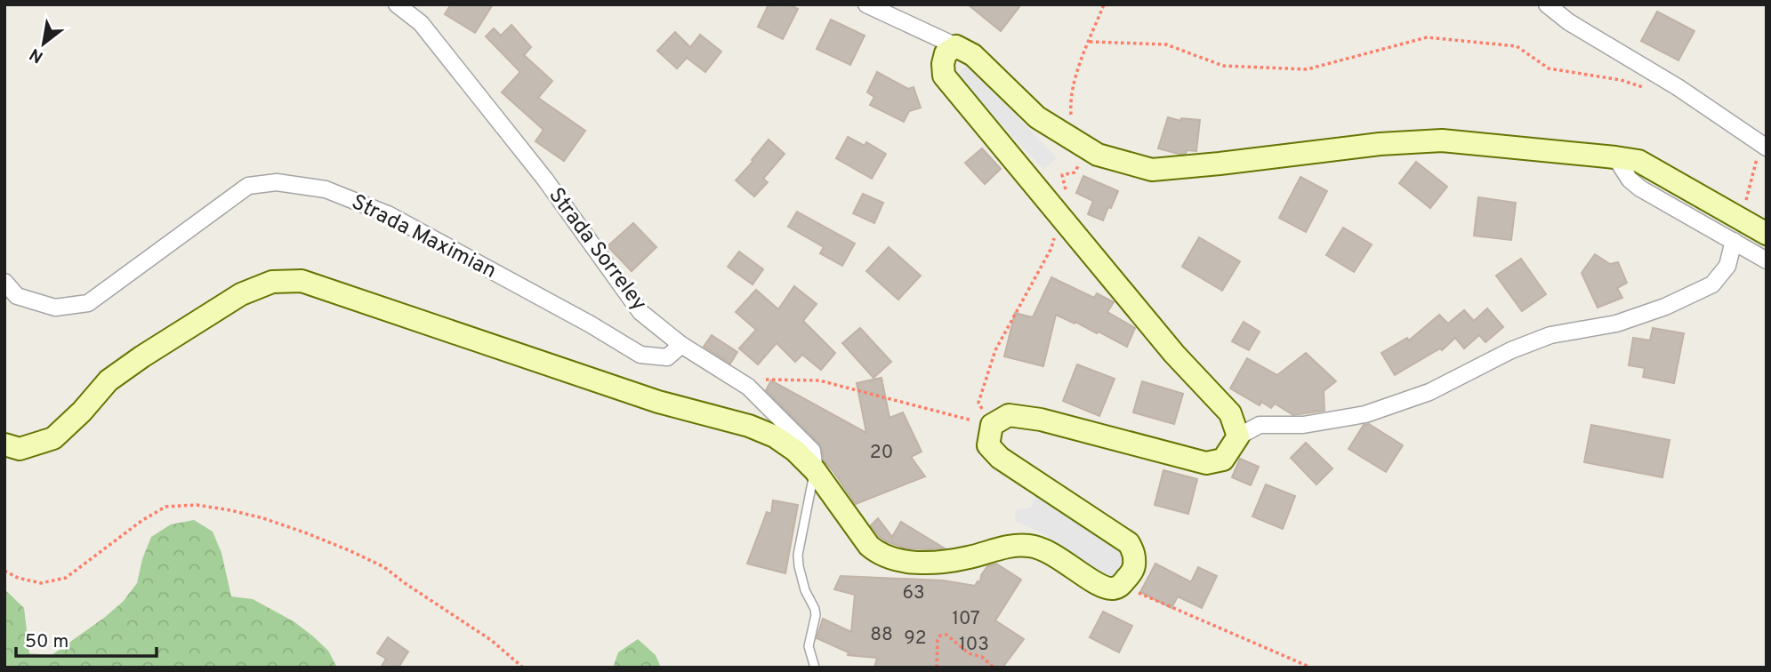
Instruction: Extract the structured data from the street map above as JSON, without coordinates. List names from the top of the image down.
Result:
{
  "streets": {
    "street": ["Strada Maximian", "Strada Sorreley"]
  },
  "crossings": [
    ["Strada Maximian", "Strada Sorreley"]
  ],
  "house_numbers": [
    "20",
    "63",
    "107",
    "88",
    "92",
    "103"
  ],
  "scale_bar": "50 m",
  "north": "bottom left"
}
